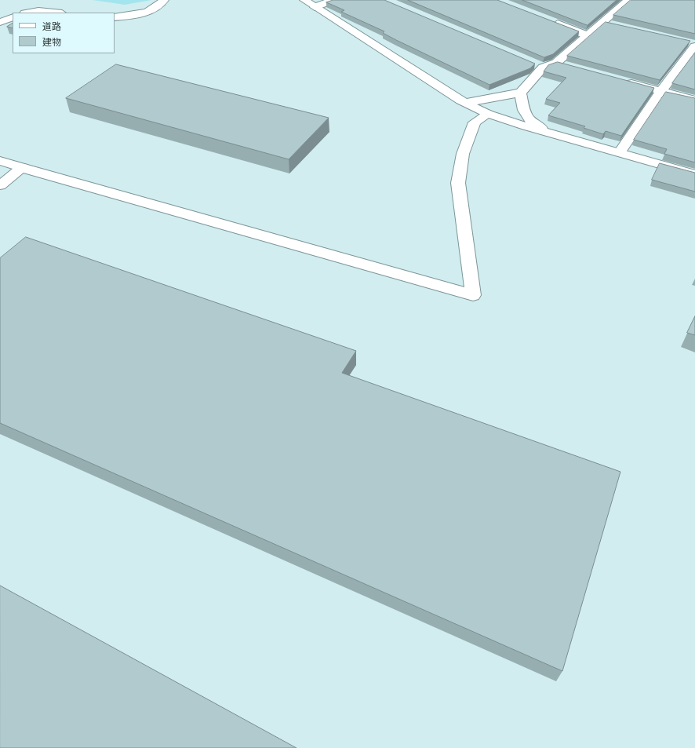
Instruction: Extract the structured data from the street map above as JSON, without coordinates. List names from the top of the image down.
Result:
{
  "legend": ["道路", "建物"]
}
